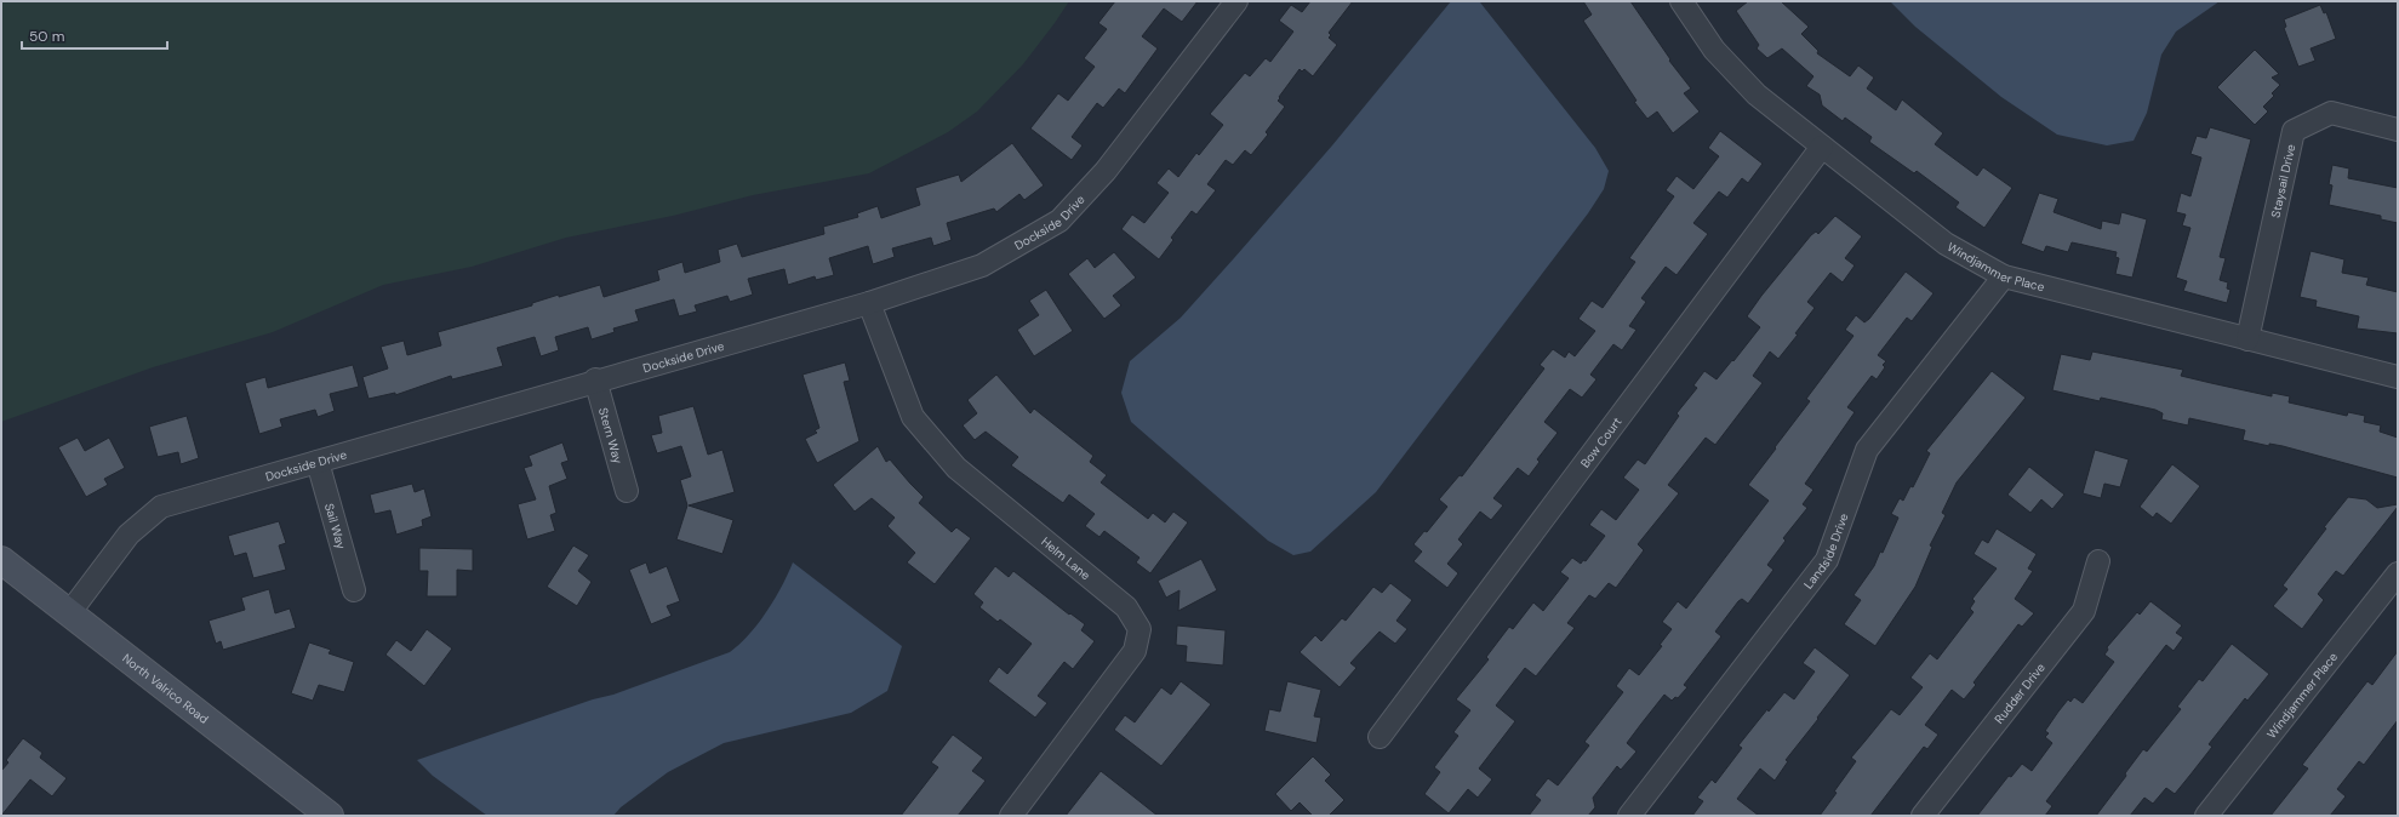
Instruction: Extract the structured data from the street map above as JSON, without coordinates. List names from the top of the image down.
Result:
{
  "streets": {
    "street": [
      "Staysail Drive",
      "Dockside Drive",
      "Windjammer Place",
      "Stern Way",
      "Bow Court",
      "Sail Way",
      "Landside Drive",
      "Helm Lane",
      "North Valrico Road",
      "Rudder Drive"
    ]
  },
  "crossings": [
    ["Staysail Drive", "Windjammer Place"],
    ["Dockside Drive", "Stern Way"],
    ["Dockside Drive", "Sail Way"],
    ["Dockside Drive", "Helm Lane"],
    ["Dockside Drive", "North Valrico Road"],
    ["Windjammer Place", "Bow Court"],
    ["Windjammer Place", "Landside Drive"]
  ],
  "scale_bar": "50 m"
}
